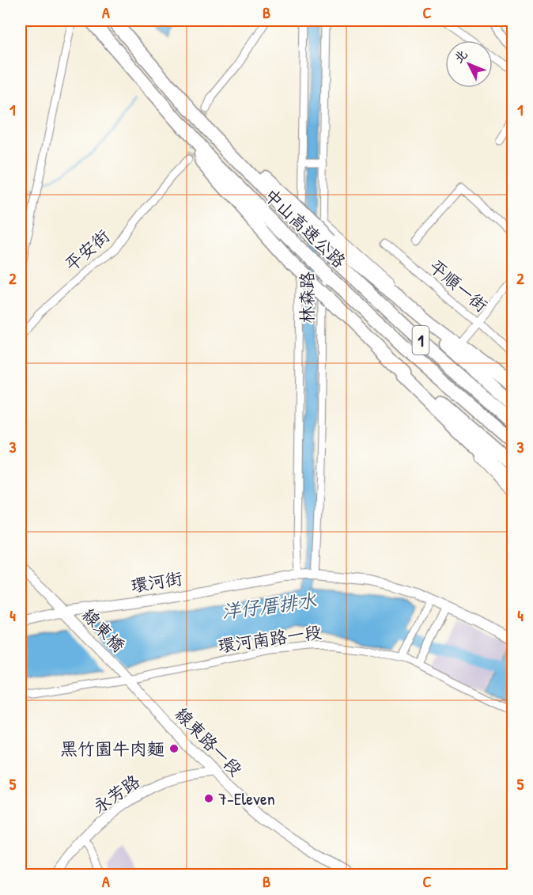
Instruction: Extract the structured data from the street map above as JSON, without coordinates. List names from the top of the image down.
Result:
{
  "streets": {
    "highway": ["中山高速公路", "1"],
    "street": [
      "平安街",
      "平順一街",
      "林森路",
      "環河街",
      "線東橋",
      "環河南路一段",
      "線東路一段",
      "永芳路"
    ]
  },
  "crossings": [
    ["林森路", "環河街"],
    ["環河街", "線東橋"],
    ["線東橋", "線東路一段"],
    ["環河南路一段", "線東路一段"],
    ["線東路一段", "永芳路"]
  ],
  "water": ["洋仔厝排水"],
  "places": ["黑竹園牛肉麵", "7-Eleven"],
  "north": "top left",
  "grid": {
    "columns": ["A", "B", "C"],
    "rows": [
      "1",
      "2",
      "3",
      "4",
      "5"
    ]
  }
}
